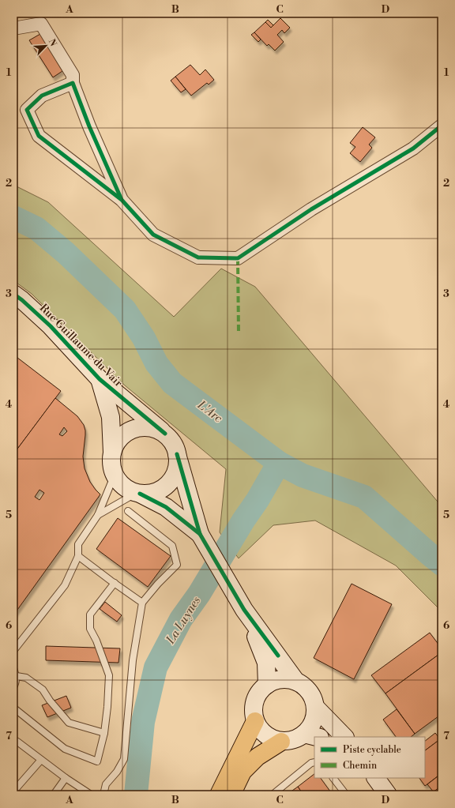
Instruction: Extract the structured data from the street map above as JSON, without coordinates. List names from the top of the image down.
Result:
{
  "streets": {
    "main road": ["Rue Guillaume du Vair"]
  },
  "water": ["L'Arc", "La Luynes"],
  "legend": ["Piste cyclable", "Chemin"],
  "north": "top right",
  "grid": {
    "columns": [
      "A",
      "B",
      "C",
      "D"
    ],
    "rows": [
      "1",
      "2",
      "3",
      "4",
      "5",
      "6",
      "7"
    ]
  }
}
